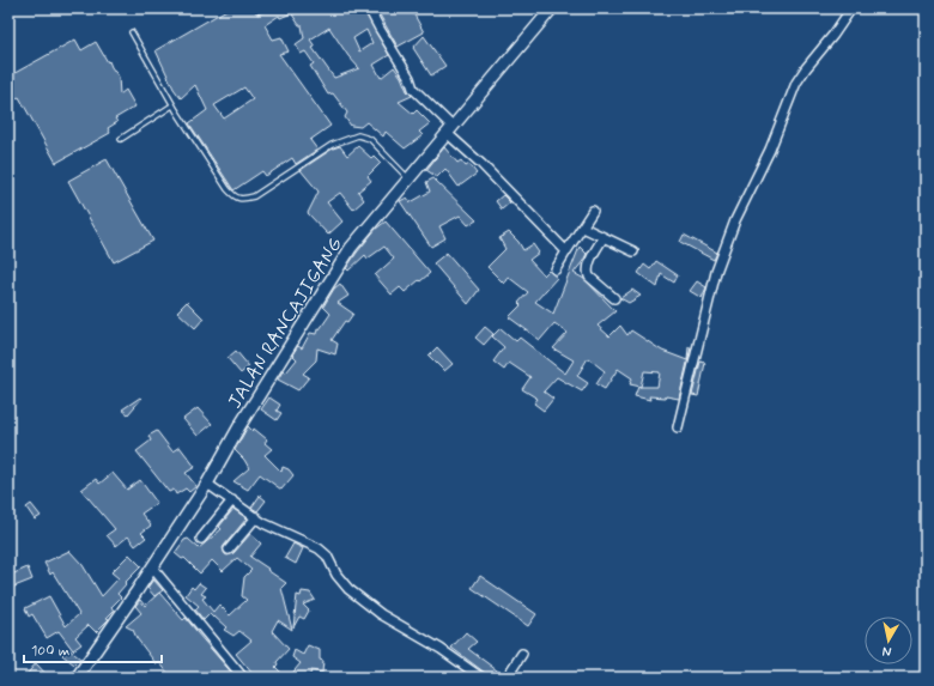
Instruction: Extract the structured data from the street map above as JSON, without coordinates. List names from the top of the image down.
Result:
{
  "streets": {
    "main road": ["JALAN RANCAJIGANG"]
  },
  "scale_bar": "100 m",
  "north": "bottom"
}
